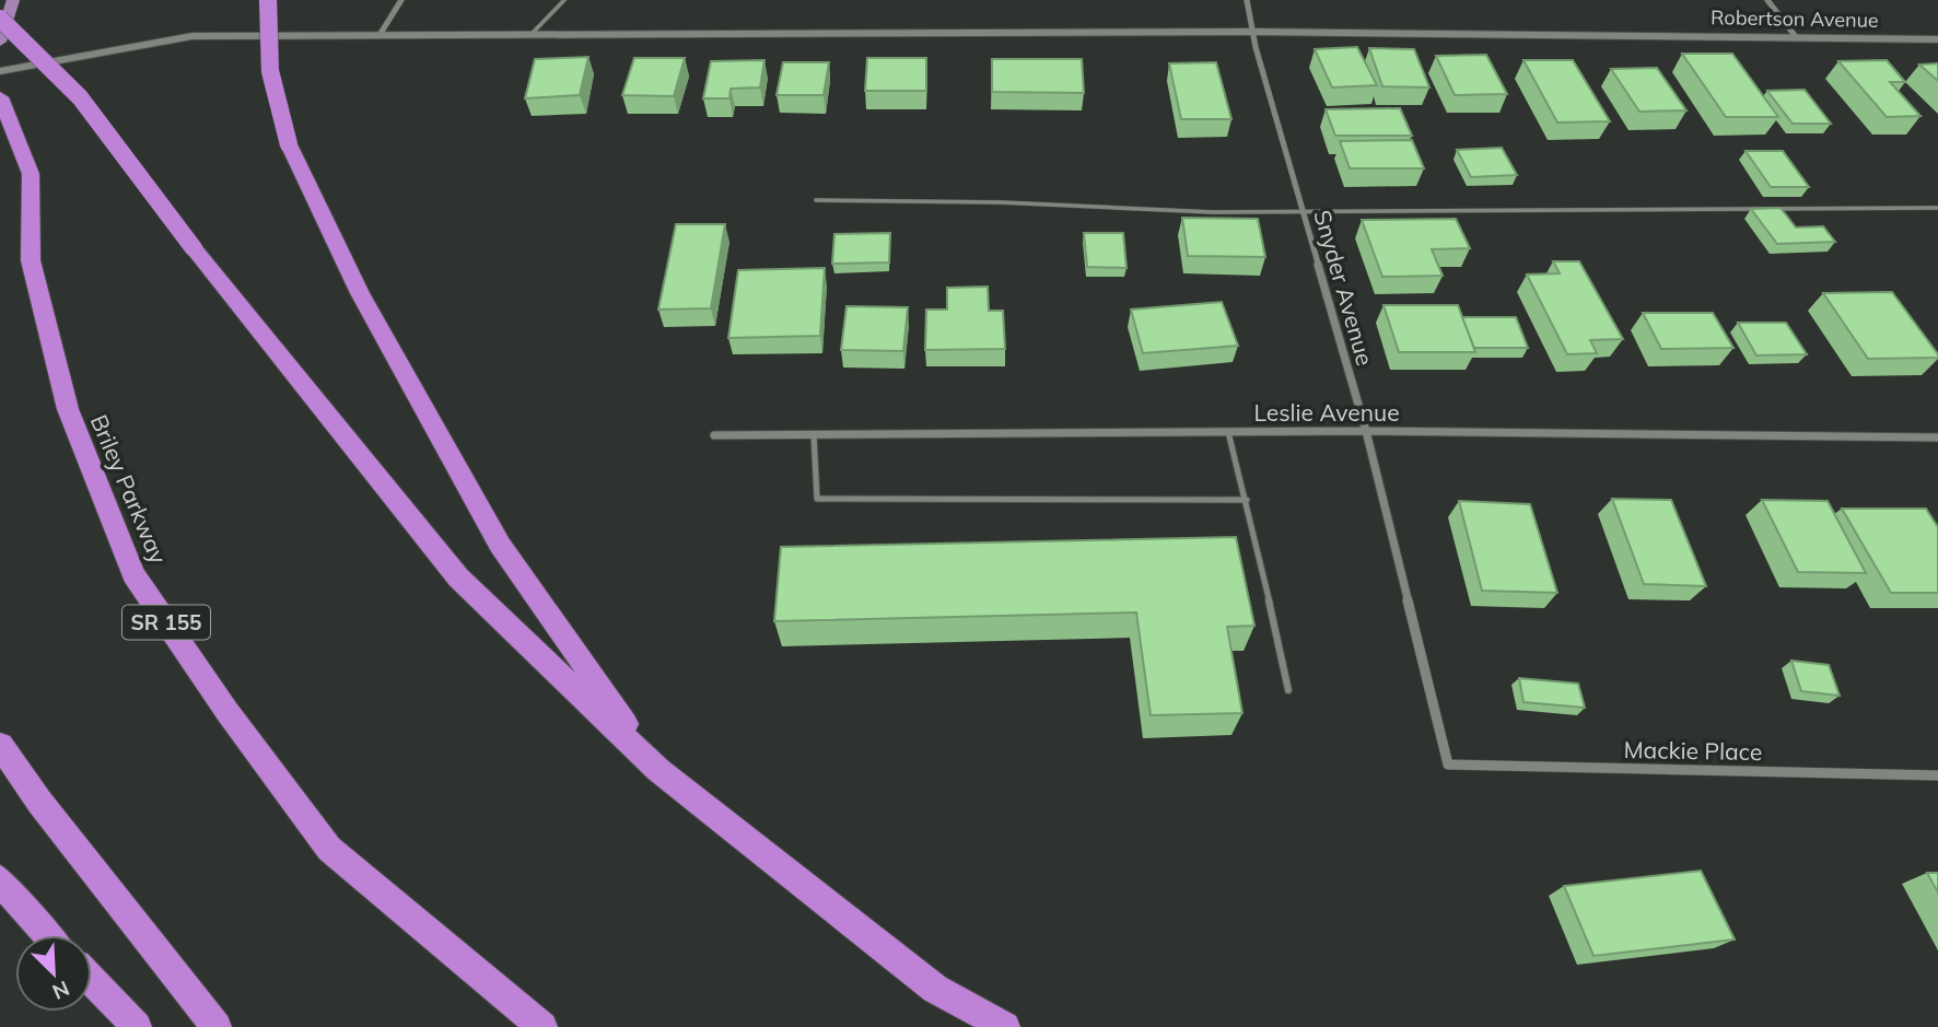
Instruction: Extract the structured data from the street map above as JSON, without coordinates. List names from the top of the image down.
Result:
{
  "streets": {
    "highway": ["Briley Parkway", "SR 155"],
    "street": [
      "Robertson Avenue",
      "Snyder Avenue",
      "Leslie Avenue",
      "Mackie Place"
    ]
  },
  "crossings": [
    ["Robertson Avenue", "Snyder Avenue"],
    ["Snyder Avenue", "Leslie Avenue"],
    ["Snyder Avenue", "Mackie Place"]
  ],
  "north": "bottom right"
}
